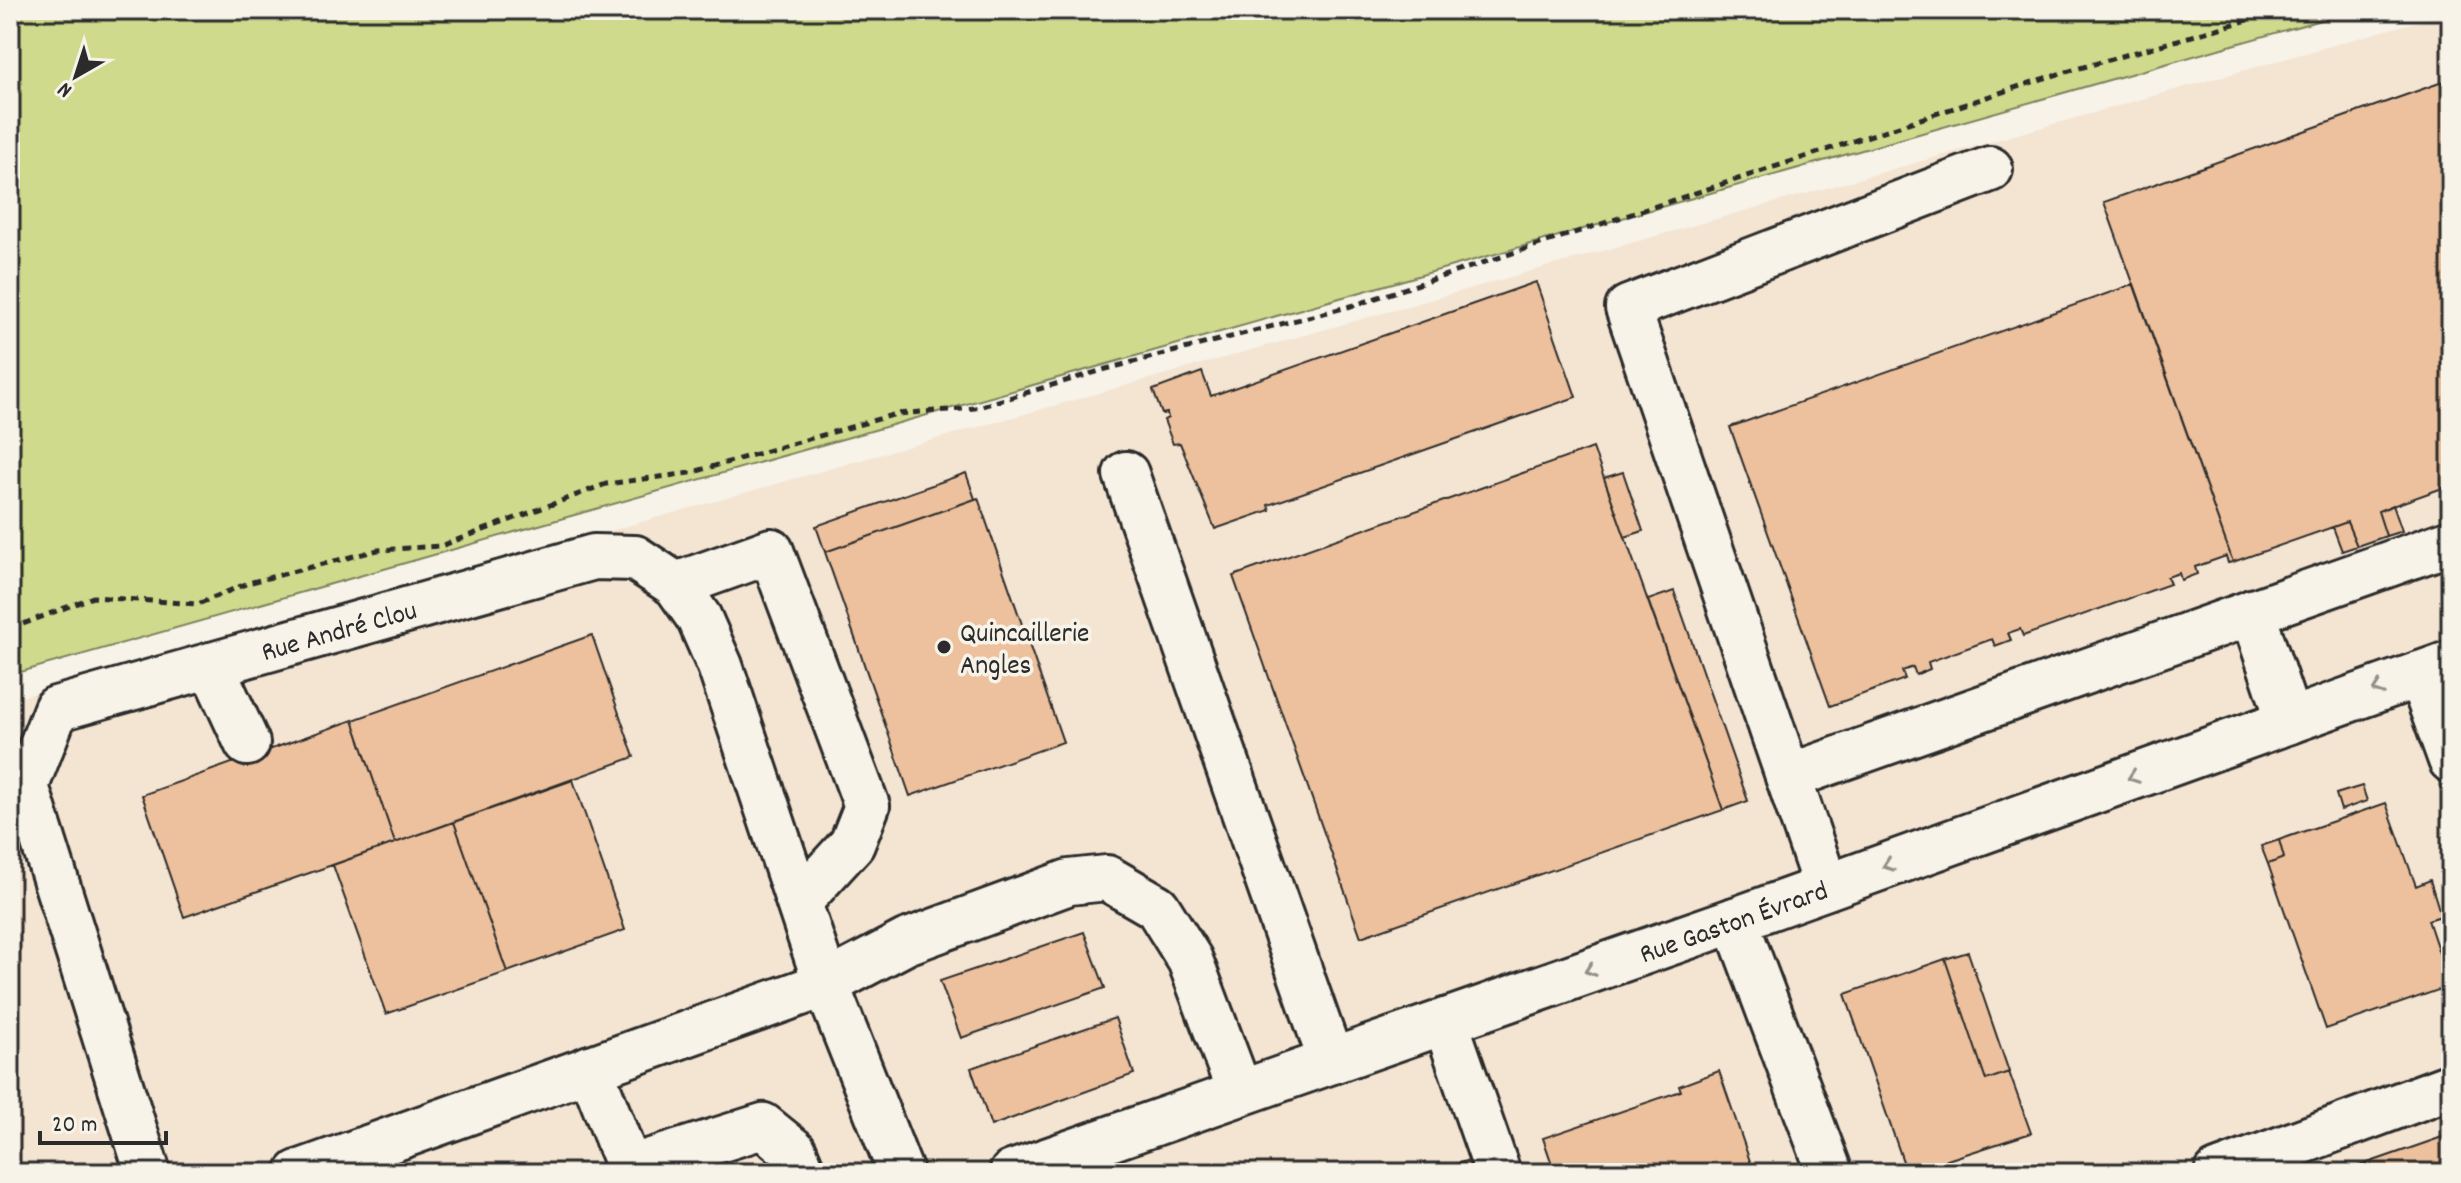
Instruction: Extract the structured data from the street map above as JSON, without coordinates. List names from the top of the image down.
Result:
{
  "streets": {
    "street": ["Rue André Clou", "Rue Gaston Évrard"]
  },
  "places": ["Quincaillerie Angles"],
  "scale_bar": "20 m",
  "north": "bottom left"
}
